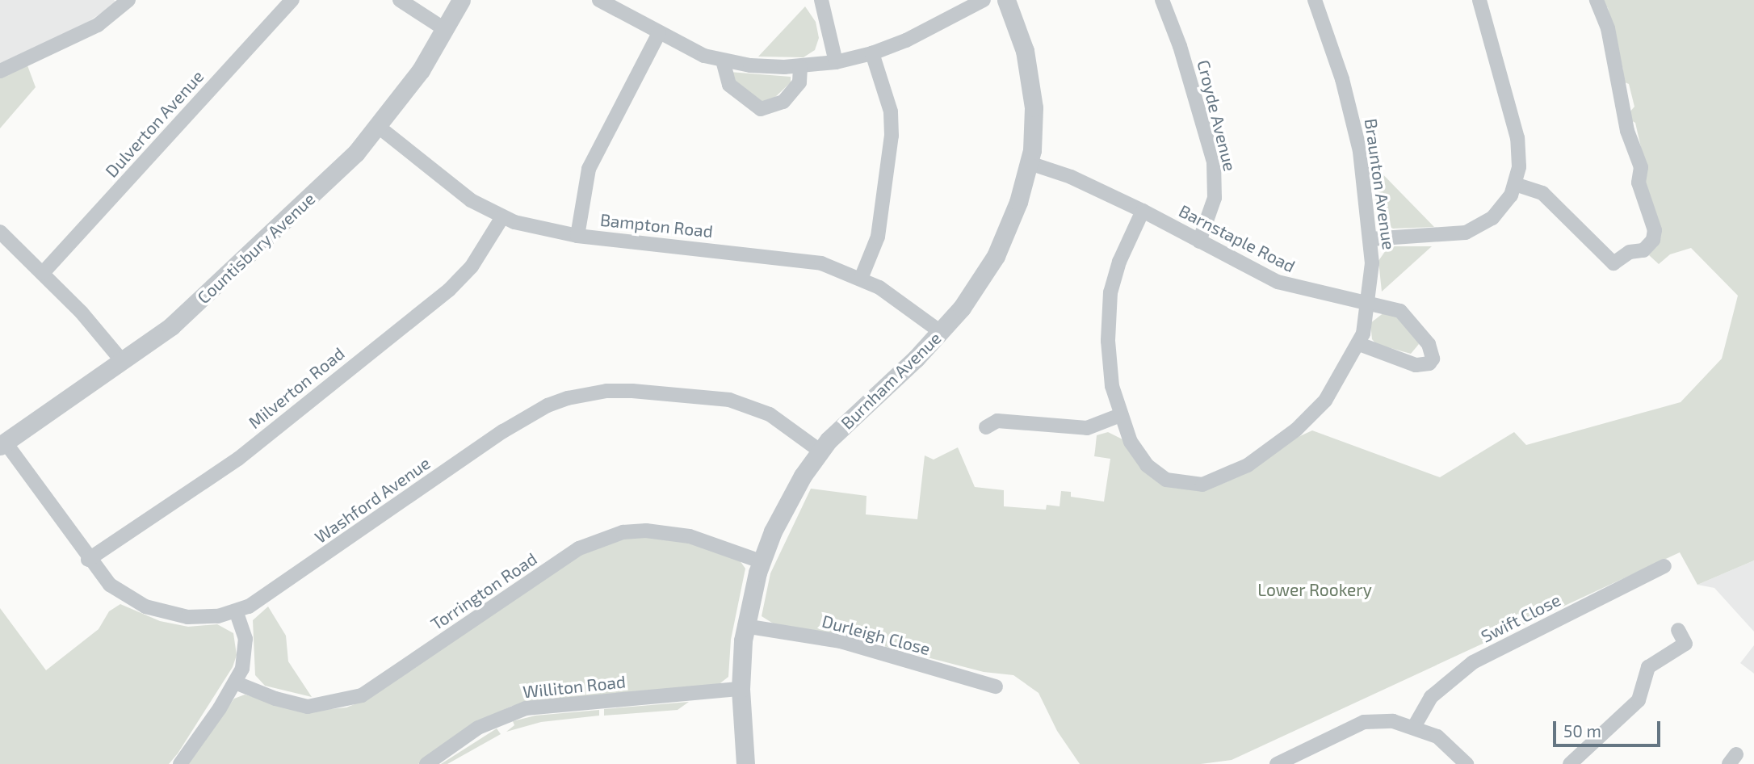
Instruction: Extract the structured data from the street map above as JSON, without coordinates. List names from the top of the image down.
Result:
{
  "streets": {
    "street": [
      "Croyde Avenue",
      "Dulverton Avenue",
      "Braunton Avenue",
      "Bampton Road",
      "Barnstaple Road",
      "Countisbury Avenue",
      "Burnham Avenue",
      "Milverton Road",
      "Washford Avenue",
      "Torrington Road",
      "Swift Close",
      "Durleigh Close",
      "Williton Road"
    ]
  },
  "crossings": [
    ["Croyde Avenue", "Barnstaple Road"],
    ["Braunton Avenue", "Barnstaple Road"],
    ["Bampton Road", "Countisbury Avenue"],
    ["Bampton Road", "Burnham Avenue"],
    ["Bampton Road", "Milverton Road"],
    ["Barnstaple Road", "Burnham Avenue"],
    ["Countisbury Avenue", "Washford Avenue"],
    ["Burnham Avenue", "Washford Avenue"],
    ["Burnham Avenue", "Torrington Road"],
    ["Burnham Avenue", "Durleigh Close"],
    ["Burnham Avenue", "Williton Road"],
    ["Milverton Road", "Washford Avenue"]
  ],
  "parks": ["Lower Rookery"],
  "scale_bar": "50 m"
}
